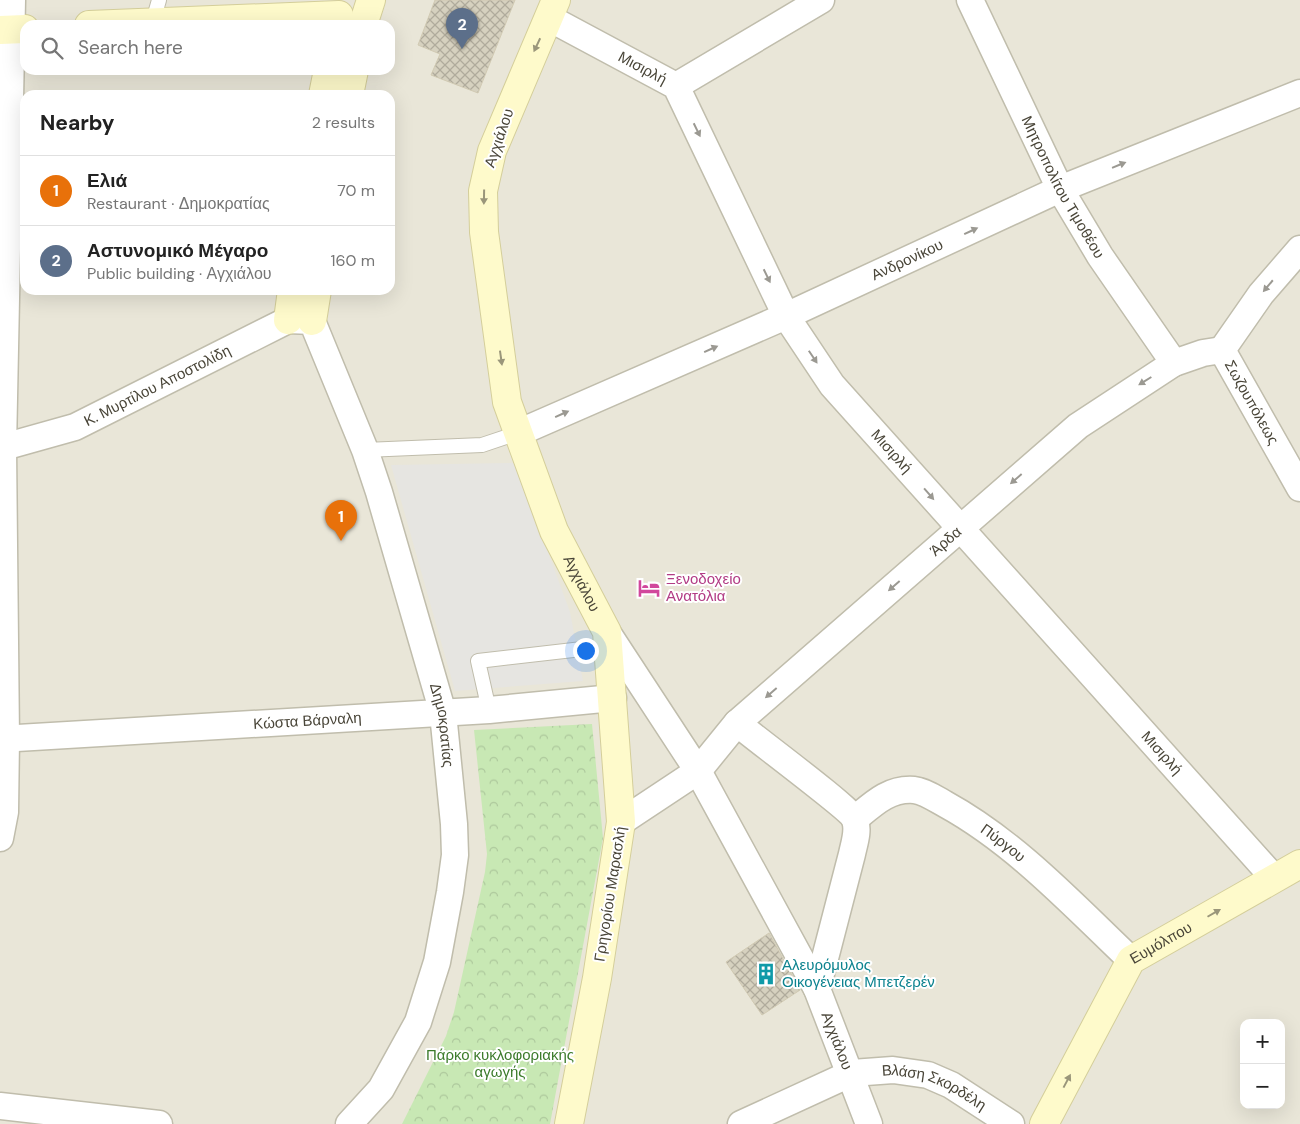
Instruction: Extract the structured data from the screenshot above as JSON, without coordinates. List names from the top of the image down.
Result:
{
  "streets": {
    "street": [
      "Μισιρλή",
      "Αγχιάλου",
      "Μητροπολίτου Τιμοθέου",
      "Ανδρονίκου",
      "Κ. Μυρτίλου Αποστολίδη",
      "Σωζουπόλεως",
      "Άρδα",
      "Κώστα Βάρναλη",
      "Δημοκρατίας",
      "Πύργου",
      "Γρηγορίου Μαρασλή",
      "Ευμόλπου",
      "Βλάση Σκορδέλη"
    ]
  },
  "crossings": [
    ["Μισιρλή", "Αγχιάλου"],
    ["Μισιρλή", "Ανδρονίκου"],
    ["Μισιρλή", "Άρδα"],
    ["Μισιρλή", "Ευμόλπου"],
    ["Αγχιάλου", "Ανδρονίκου"],
    ["Αγχιάλου", "Άρδα"],
    ["Αγχιάλου", "Γρηγορίου Μαρασλή"],
    ["Αγχιάλου", "Βλάση Σκορδέλη"],
    ["Μητροπολίτου Τιμοθέου", "Ανδρονίκου"],
    ["Μητροπολίτου Τιμοθέου", "Άρδα"],
    ["Κ. Μυρτίλου Αποστολίδη", "Δημοκρατίας"],
    ["Σωζουπόλεως", "Άρδα"],
    ["Άρδα", "Γρηγορίου Μαρασλή"],
    ["Κώστα Βάρναλη", "Δημοκρατίας"],
    ["Κώστα Βάρναλη", "Γρηγορίου Μαρασλή"],
    ["Πύργου", "Ευμόλπου"]
  ],
  "one_way": [
    "Μισιρλή",
    "Ανδρονίκου",
    "Σωζουπόλεως",
    "Άρδα",
    "Ευμόλπου"
  ],
  "parks": ["Πάρκο κυκλοφοριακής αγωγής"],
  "places": {
    "hotel": ["Ξενοδοχείο Ανατόλια"],
    "building": ["Αλευρόμυλος Οικογένειας Μπετζερέν"]
  },
  "page": {
    "pins": ["2", "1"],
    "search": "Search here",
    "heading": ["Nearby", "2 results"],
    "list": [
      {
        "mark": "1",
        "name": "Ελιά",
        "note": "Restaurant · Δημοκρατίας",
        "value": "70 m"
      },
      {
        "mark": "2",
        "name": "Αστυνομικό Μέγαρο",
        "note": "Public building · Αγχιάλου",
        "value": "160 m"
      }
    ],
    "map_buttons": ["+", "−"]
  }
}
